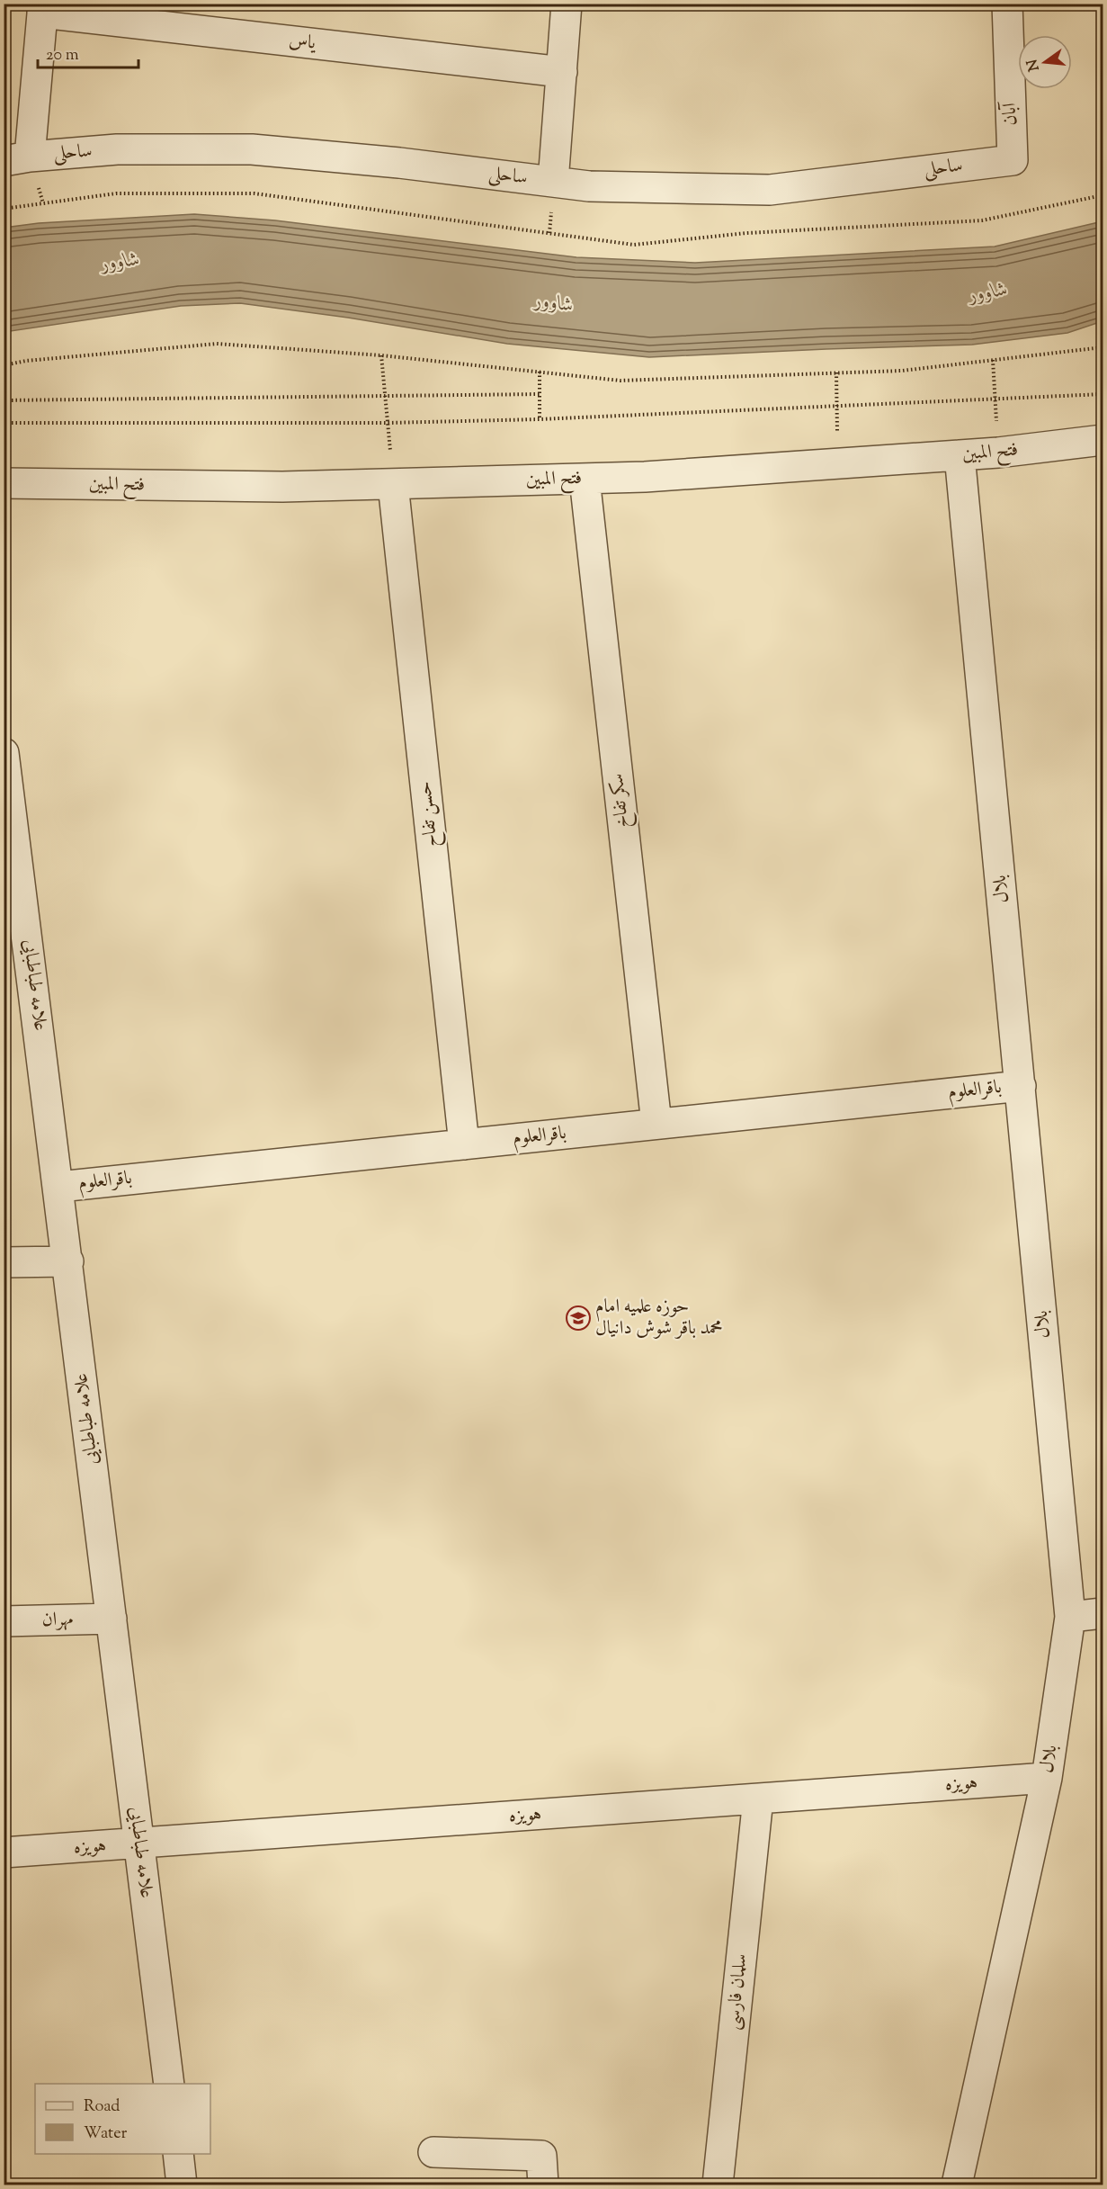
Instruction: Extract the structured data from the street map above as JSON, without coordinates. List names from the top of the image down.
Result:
{
  "streets": {
    "street": [
      "یاس",
      "آبان",
      "ساحلی",
      "فتح المبین",
      "سکر تفاخ",
      "حسن تفاح",
      "بلال",
      "علامه طباطبایی",
      "باقرالعلوم",
      "مهران",
      "هویزه",
      "سلمان فارسی"
    ]
  },
  "crossings": [
    ["آبان", "ساحلی"],
    ["فتح المبین", "سکر تفاخ"],
    ["فتح المبین", "حسن تفاح"],
    ["فتح المبین", "بلال"],
    ["سکر تفاخ", "باقرالعلوم"],
    ["حسن تفاح", "باقرالعلوم"],
    ["بلال", "باقرالعلوم"],
    ["بلال", "هویزه"],
    ["علامه طباطبایی", "باقرالعلوم"],
    ["علامه طباطبایی", "مهران"],
    ["علامه طباطبایی", "هویزه"],
    ["هویزه", "سلمان فارسی"]
  ],
  "water": ["شاوور"],
  "places": {
    "school or university": ["حوزه علمیه امام محمد باقر شوش دانیال"]
  },
  "legend": ["Road", "Water"],
  "scale_bar": "20 m",
  "north": "left"
}
